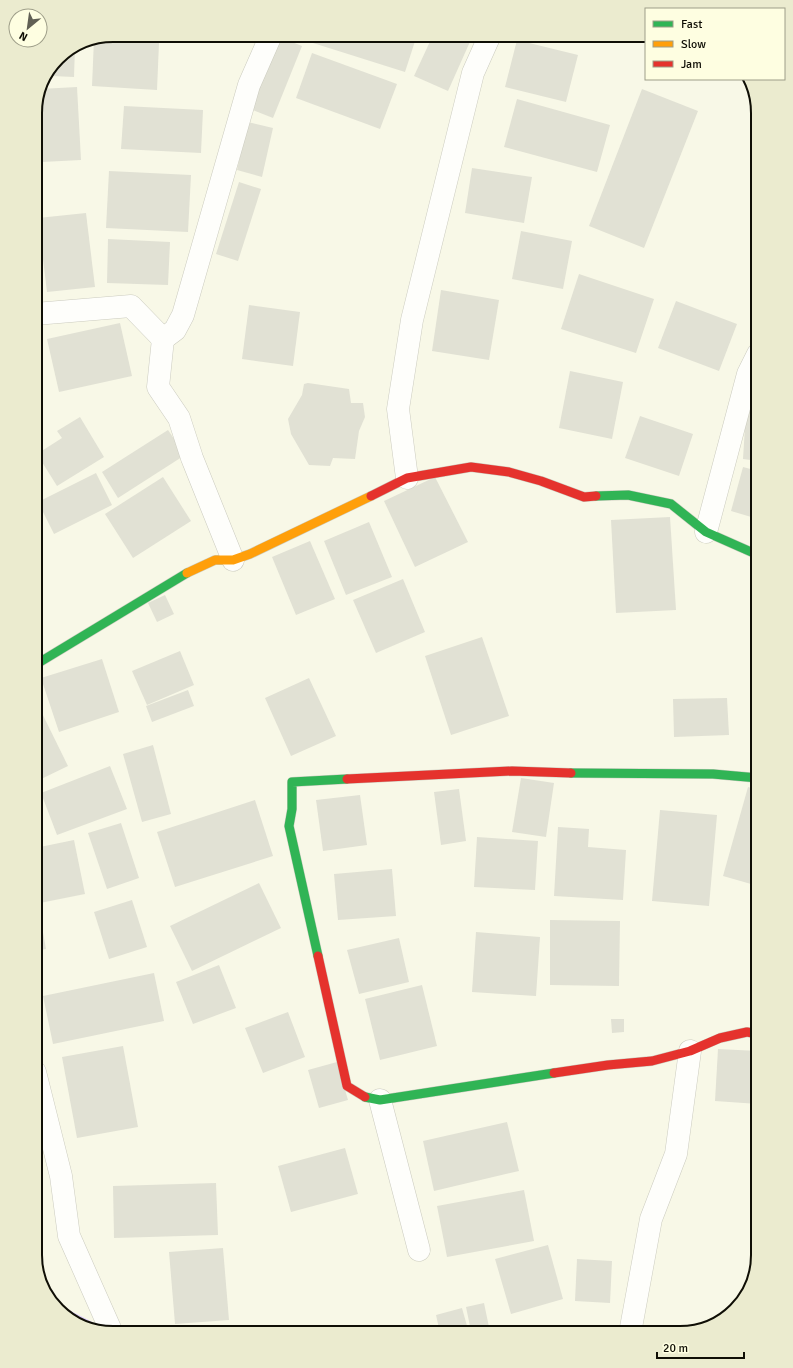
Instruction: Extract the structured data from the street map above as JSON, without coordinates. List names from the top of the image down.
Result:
{
  "legend": ["Fast", "Slow", "Jam"],
  "scale_bar": "20 m",
  "north": "bottom left"
}
